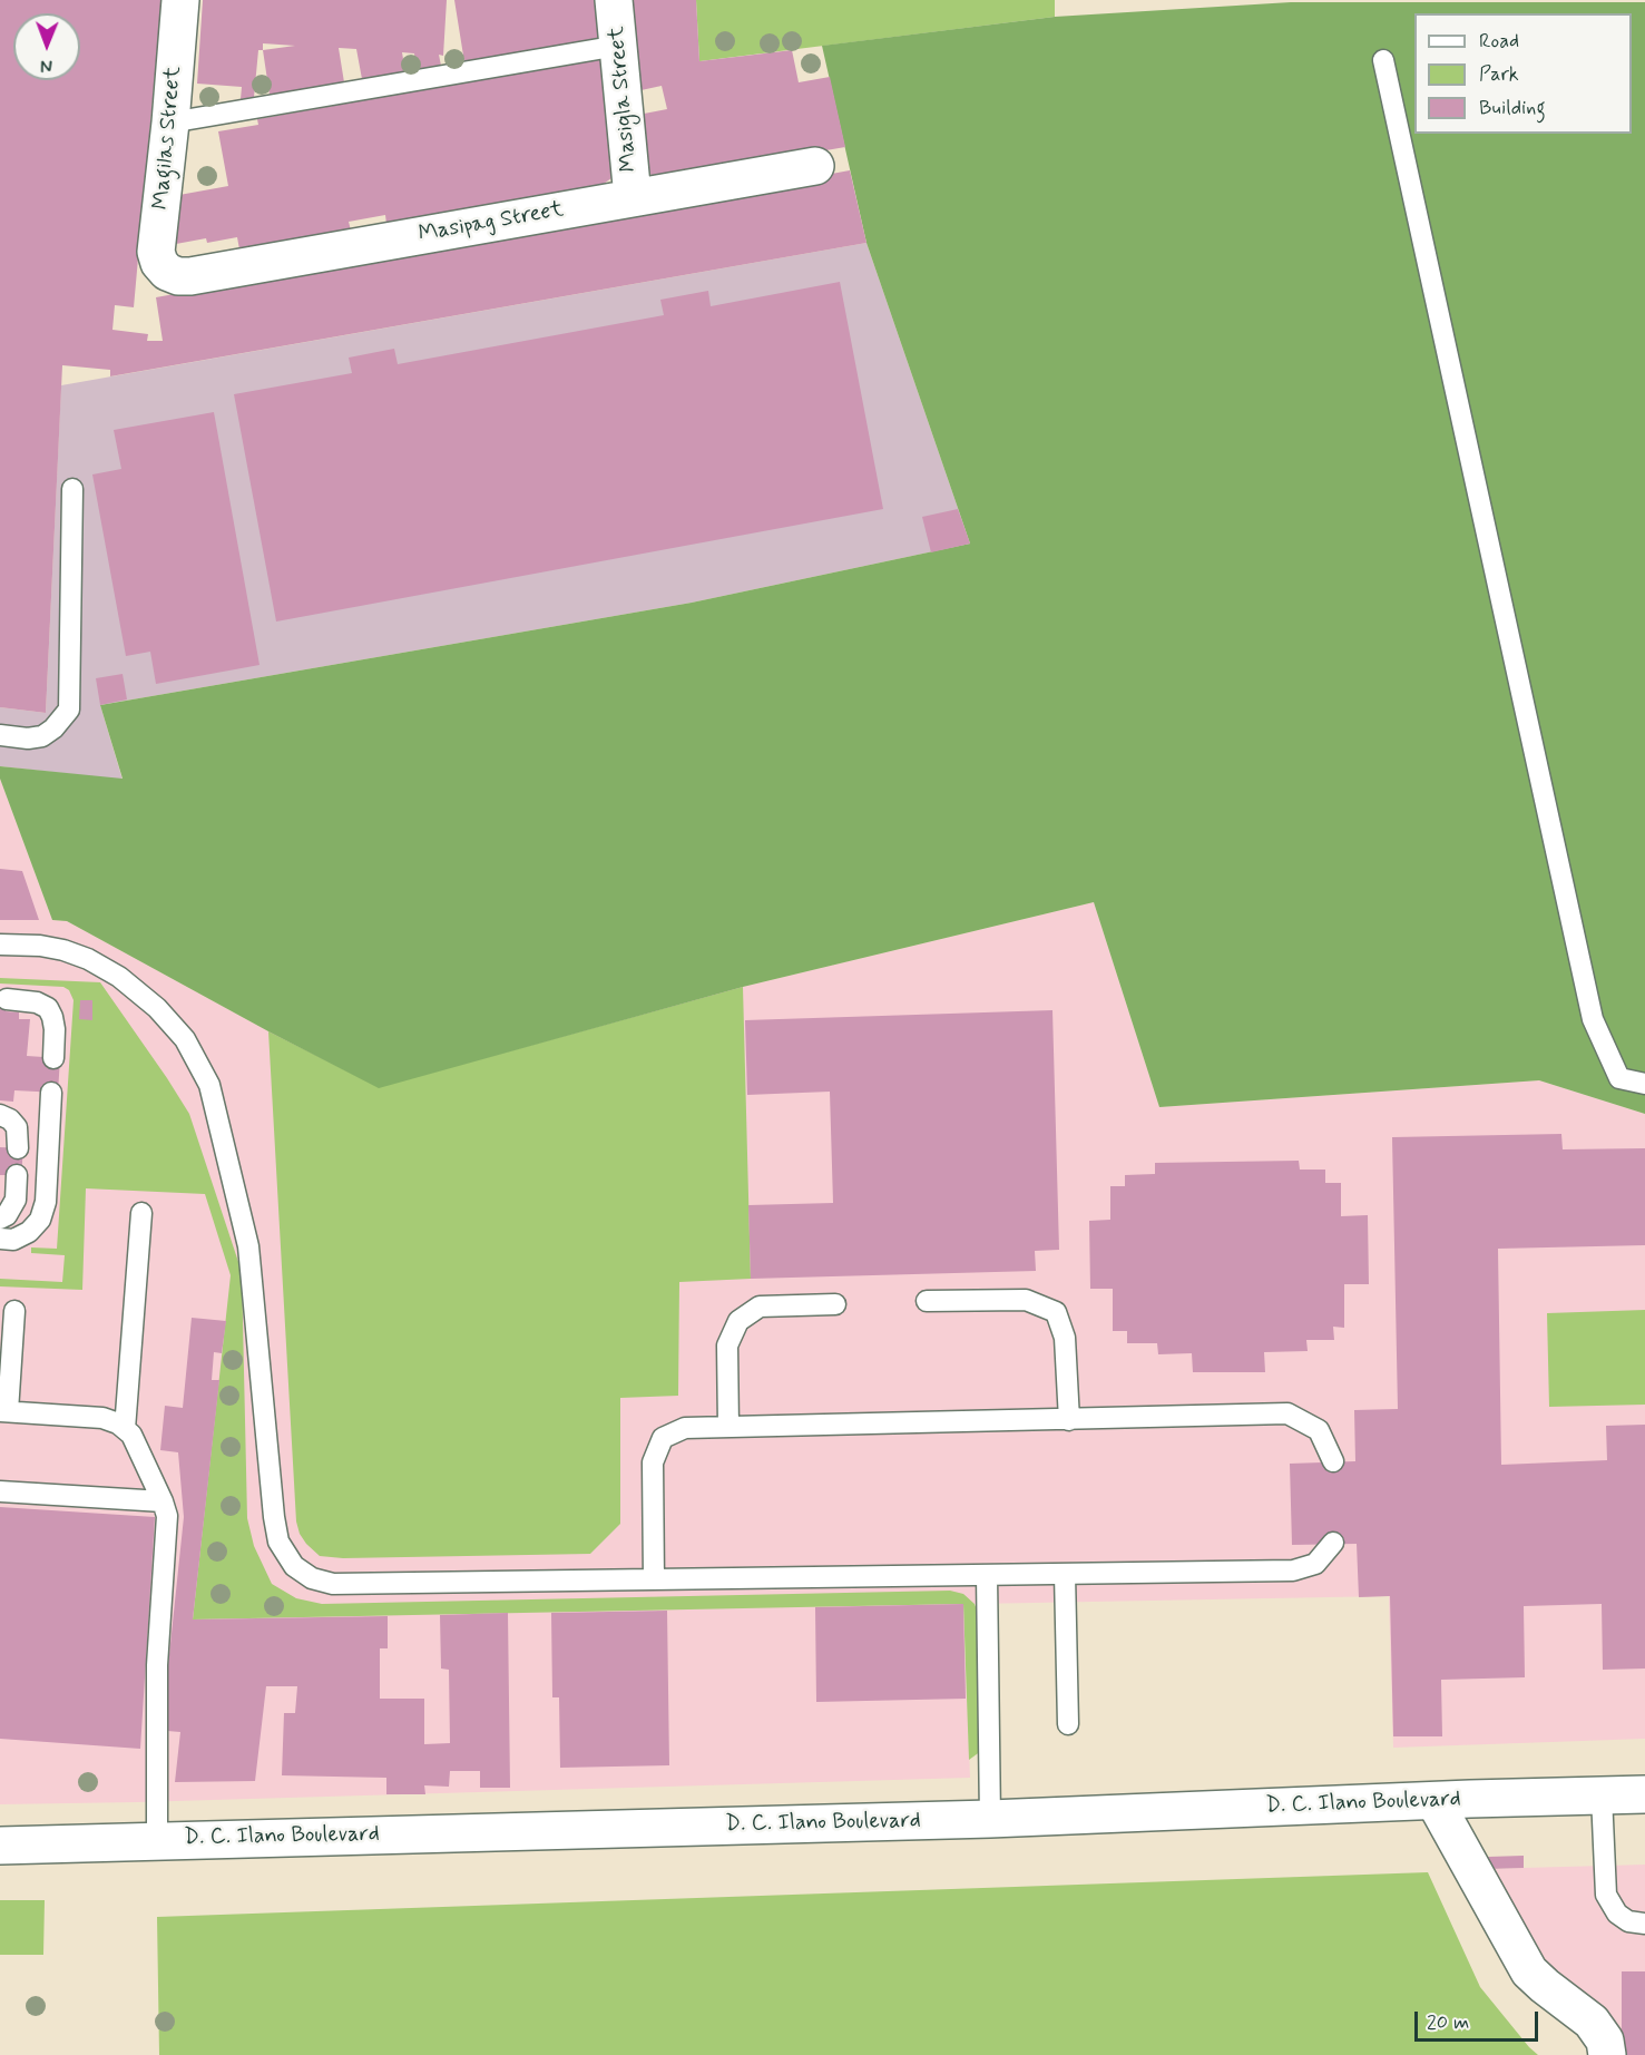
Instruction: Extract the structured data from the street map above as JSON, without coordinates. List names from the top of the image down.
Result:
{
  "streets": {
    "street": [
      "Masigla Street",
      "Magilas Street",
      "Masipag Street",
      "D. C. Ilano Boulevard"
    ]
  },
  "crossings": [
    ["Masigla Street", "Masipag Street"],
    ["Magilas Street", "Masipag Street"]
  ],
  "legend": ["Road", "Park", "Building"],
  "scale_bar": "20 m",
  "north": "bottom"
}
